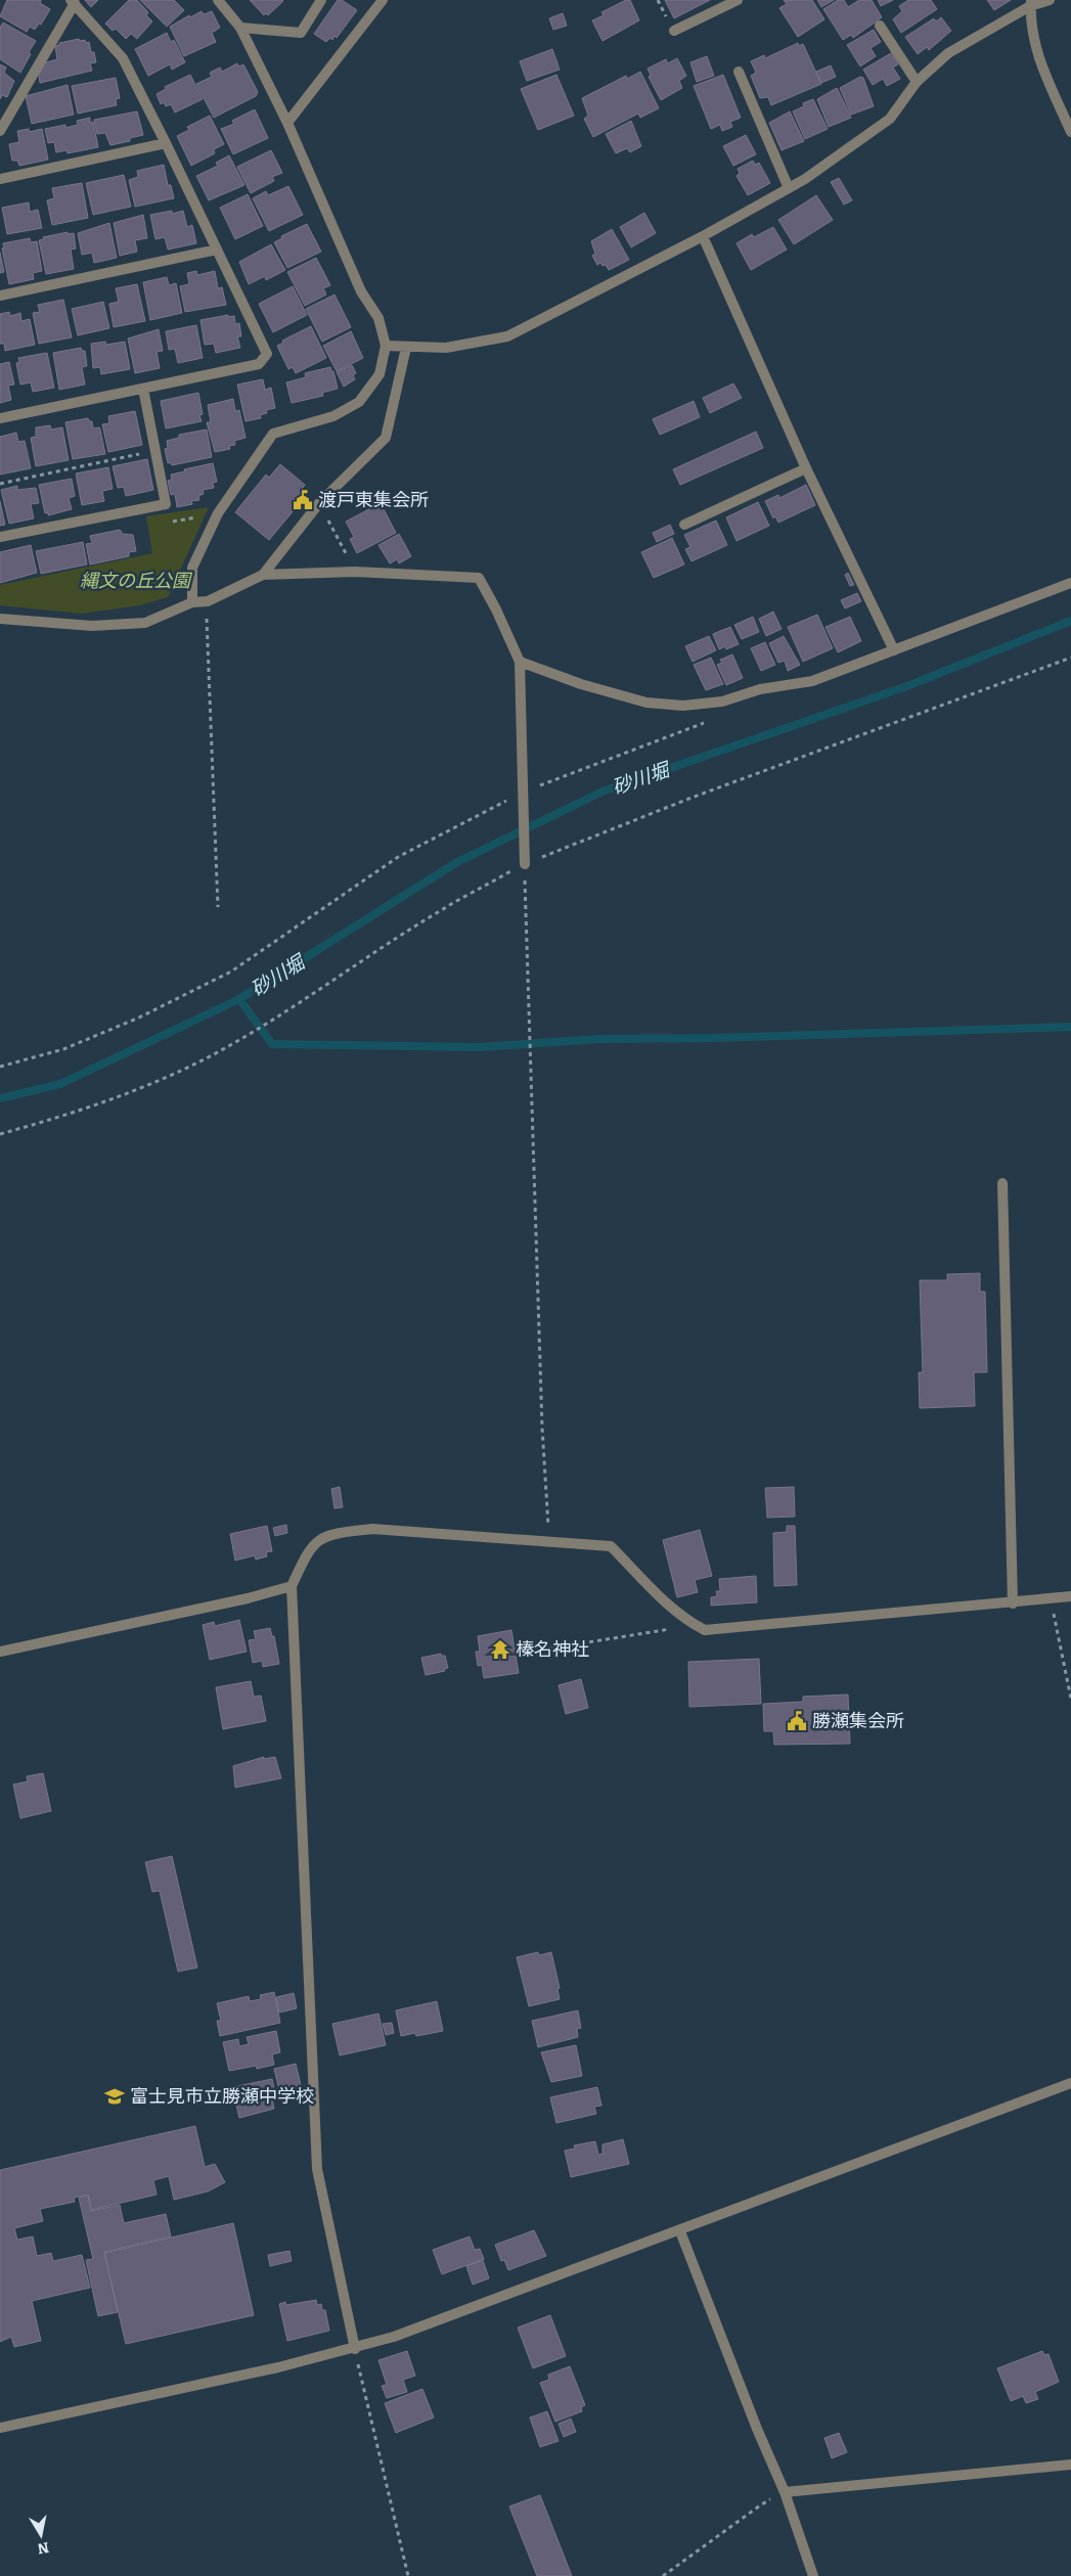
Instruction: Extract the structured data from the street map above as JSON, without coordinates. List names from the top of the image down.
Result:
{
  "water": ["砂川堀"],
  "parks": ["縄文の丘公園"],
  "places": {
    "public building": ["渡戸東集会所", "勝瀬集会所"],
    "temple": ["榛名神社"],
    "school or university": ["富士見市立勝瀬中学校"]
  },
  "north": "bottom"
}
